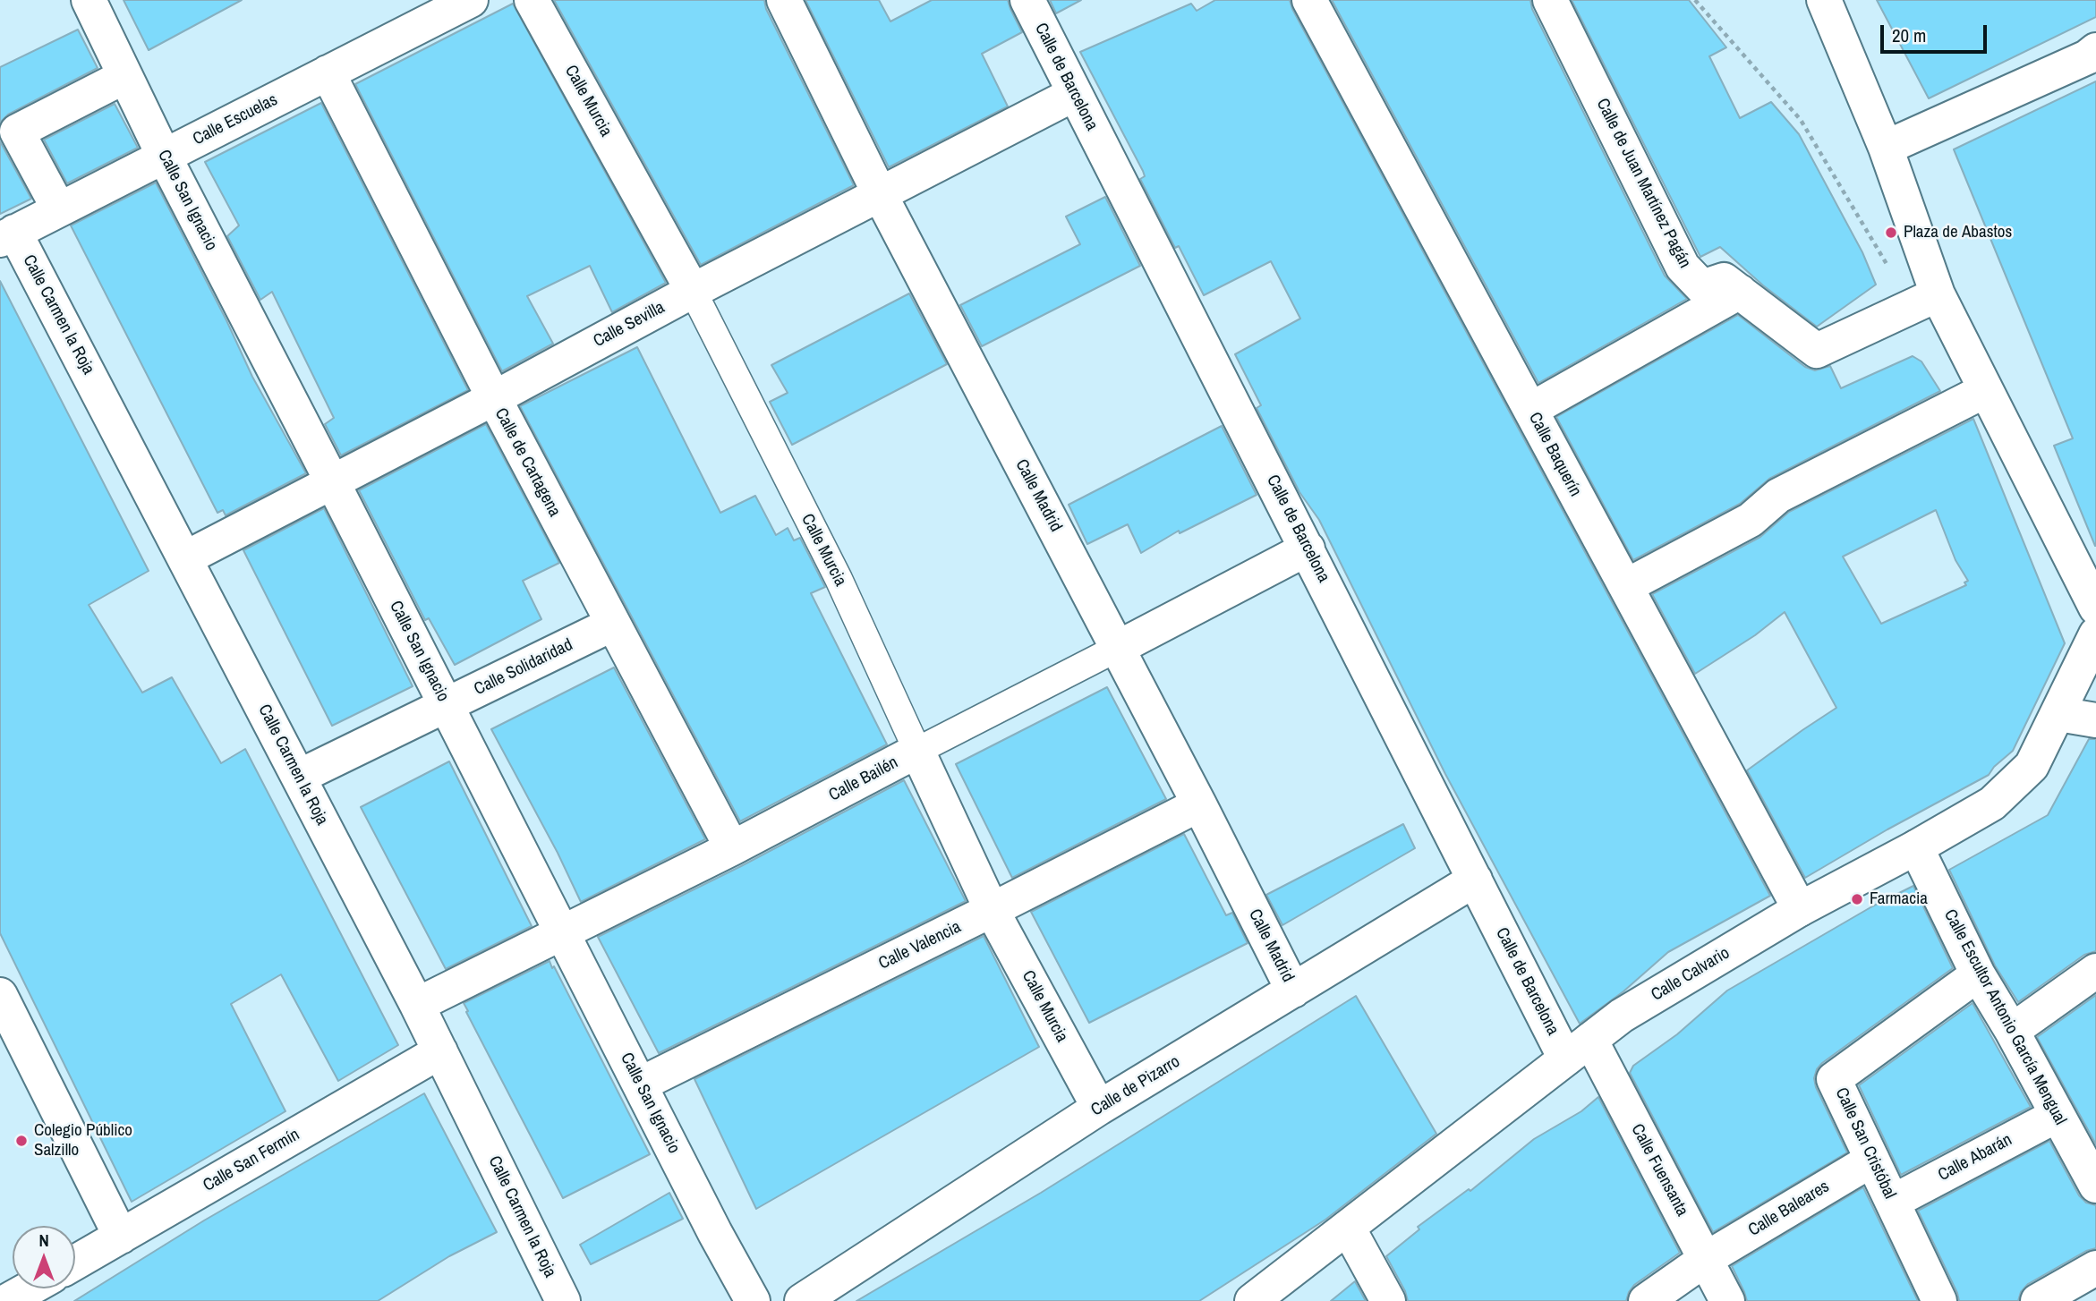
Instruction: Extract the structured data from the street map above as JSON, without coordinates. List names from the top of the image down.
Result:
{
  "streets": {
    "street": [
      "Calle de Barcelona",
      "Calle Murcia",
      "Calle Escuelas",
      "Calle de Juan Martínez Pagán",
      "Calle San Ignacio",
      "Calle Carmen la Roja",
      "Calle Sevilla",
      "Calle Baquerín",
      "Calle de Cartagena",
      "Calle Madrid",
      "Calle Solidaridad",
      "Calle Bailén",
      "Calle Valencia",
      "Calle Calvario",
      "Calle Escultor Antonio García Mengual",
      "Calle de Pizarro",
      "Calle San Cristóbal",
      "Calle Abarán",
      "Calle San Fermín",
      "Calle Fuensanta",
      "Calle Baleares"
    ]
  },
  "crossings": [
    ["Calle de Barcelona", "Calle Sevilla"],
    ["Calle de Barcelona", "Calle Bailén"],
    ["Calle de Barcelona", "Calle Calvario"],
    ["Calle de Barcelona", "Calle de Pizarro"],
    ["Calle de Barcelona", "Calle Fuensanta"],
    ["Calle Murcia", "Calle Sevilla"],
    ["Calle Murcia", "Calle Bailén"],
    ["Calle Murcia", "Calle Valencia"],
    ["Calle Murcia", "Calle de Pizarro"],
    ["Calle Escuelas", "Calle San Ignacio"],
    ["Calle Escuelas", "Calle Carmen la Roja"],
    ["Calle Escuelas", "Calle de Cartagena"],
    ["Calle San Ignacio", "Calle Sevilla"],
    ["Calle San Ignacio", "Calle Solidaridad"],
    ["Calle San Ignacio", "Calle Bailén"],
    ["Calle San Ignacio", "Calle Valencia"],
    ["Calle Carmen la Roja", "Calle Sevilla"],
    ["Calle Carmen la Roja", "Calle Solidaridad"],
    ["Calle Carmen la Roja", "Calle Bailén"],
    ["Calle Carmen la Roja", "Calle San Fermín"],
    ["Calle Sevilla", "Calle de Cartagena"],
    ["Calle Sevilla", "Calle Madrid"],
    ["Calle Baquerín", "Calle Calvario"],
    ["Calle de Cartagena", "Calle Solidaridad"],
    ["Calle de Cartagena", "Calle Bailén"],
    ["Calle Madrid", "Calle Bailén"],
    ["Calle Madrid", "Calle Valencia"],
    ["Calle Madrid", "Calle de Pizarro"],
    ["Calle Calvario", "Calle Escultor Antonio García Mengual"],
    ["Calle Calvario", "Calle Fuensanta"],
    ["Calle Escultor Antonio García Mengual", "Calle San Cristóbal"],
    ["Calle Escultor Antonio García Mengual", "Calle Abarán"],
    ["Calle San Cristóbal", "Calle Abarán"],
    ["Calle San Cristóbal", "Calle Baleares"],
    ["Calle Fuensanta", "Calle Baleares"]
  ],
  "places": ["Plaza de Abastos", "Farmacia", "Colegio Público Salzillo"],
  "scale_bar": "20 m",
  "north": "top"
}
